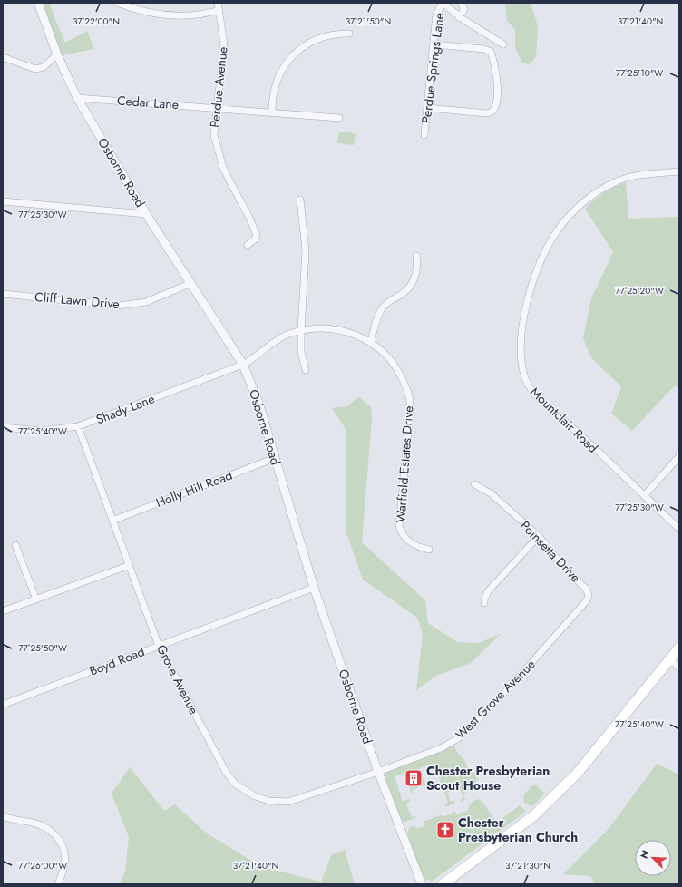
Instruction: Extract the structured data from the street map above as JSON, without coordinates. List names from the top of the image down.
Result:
{
  "streets": {
    "street": [
      "Perdue Springs Lane",
      "Perdue Avenue",
      "Cedar Lane",
      "Osborne Road",
      "Cliff Lawn Drive",
      "Shady Lane",
      "Mountclair Road",
      "Warfield Estates Drive",
      "Holly Hill Road",
      "Poinsetta Drive",
      "Boyd Road",
      "Grove Avenue",
      "West Grove Avenue"
    ]
  },
  "crossings": [
    ["Perdue Avenue", "Cedar Lane"],
    ["Cedar Lane", "Osborne Road"],
    ["Osborne Road", "Cliff Lawn Drive"],
    ["Osborne Road", "Shady Lane"],
    ["Osborne Road", "Warfield Estates Drive"],
    ["Osborne Road", "Holly Hill Road"],
    ["Osborne Road", "Boyd Road"],
    ["Osborne Road", "Grove Avenue"],
    ["Osborne Road", "West Grove Avenue"],
    ["Shady Lane", "Warfield Estates Drive"],
    ["Shady Lane", "Grove Avenue"],
    ["Holly Hill Road", "Grove Avenue"],
    ["Poinsetta Drive", "West Grove Avenue"],
    ["Boyd Road", "Grove Avenue"],
    ["Grove Avenue", "West Grove Avenue"]
  ],
  "places": {
    "building": ["Chester Presbyterian Scout House"],
    "church": ["Chester Presbyterian Church"]
  },
  "north": "top left",
  "coordinates": [
    "37°22'00\"N",
    "37°21'50\"N",
    "37°21'40\"N",
    "77°25'10\"W",
    "77°25'30\"W",
    "77°25'20\"W",
    "77°25'40\"W",
    "77°25'50\"W",
    "77°26'00\"W",
    "37°21'30\"N"
  ]
}
